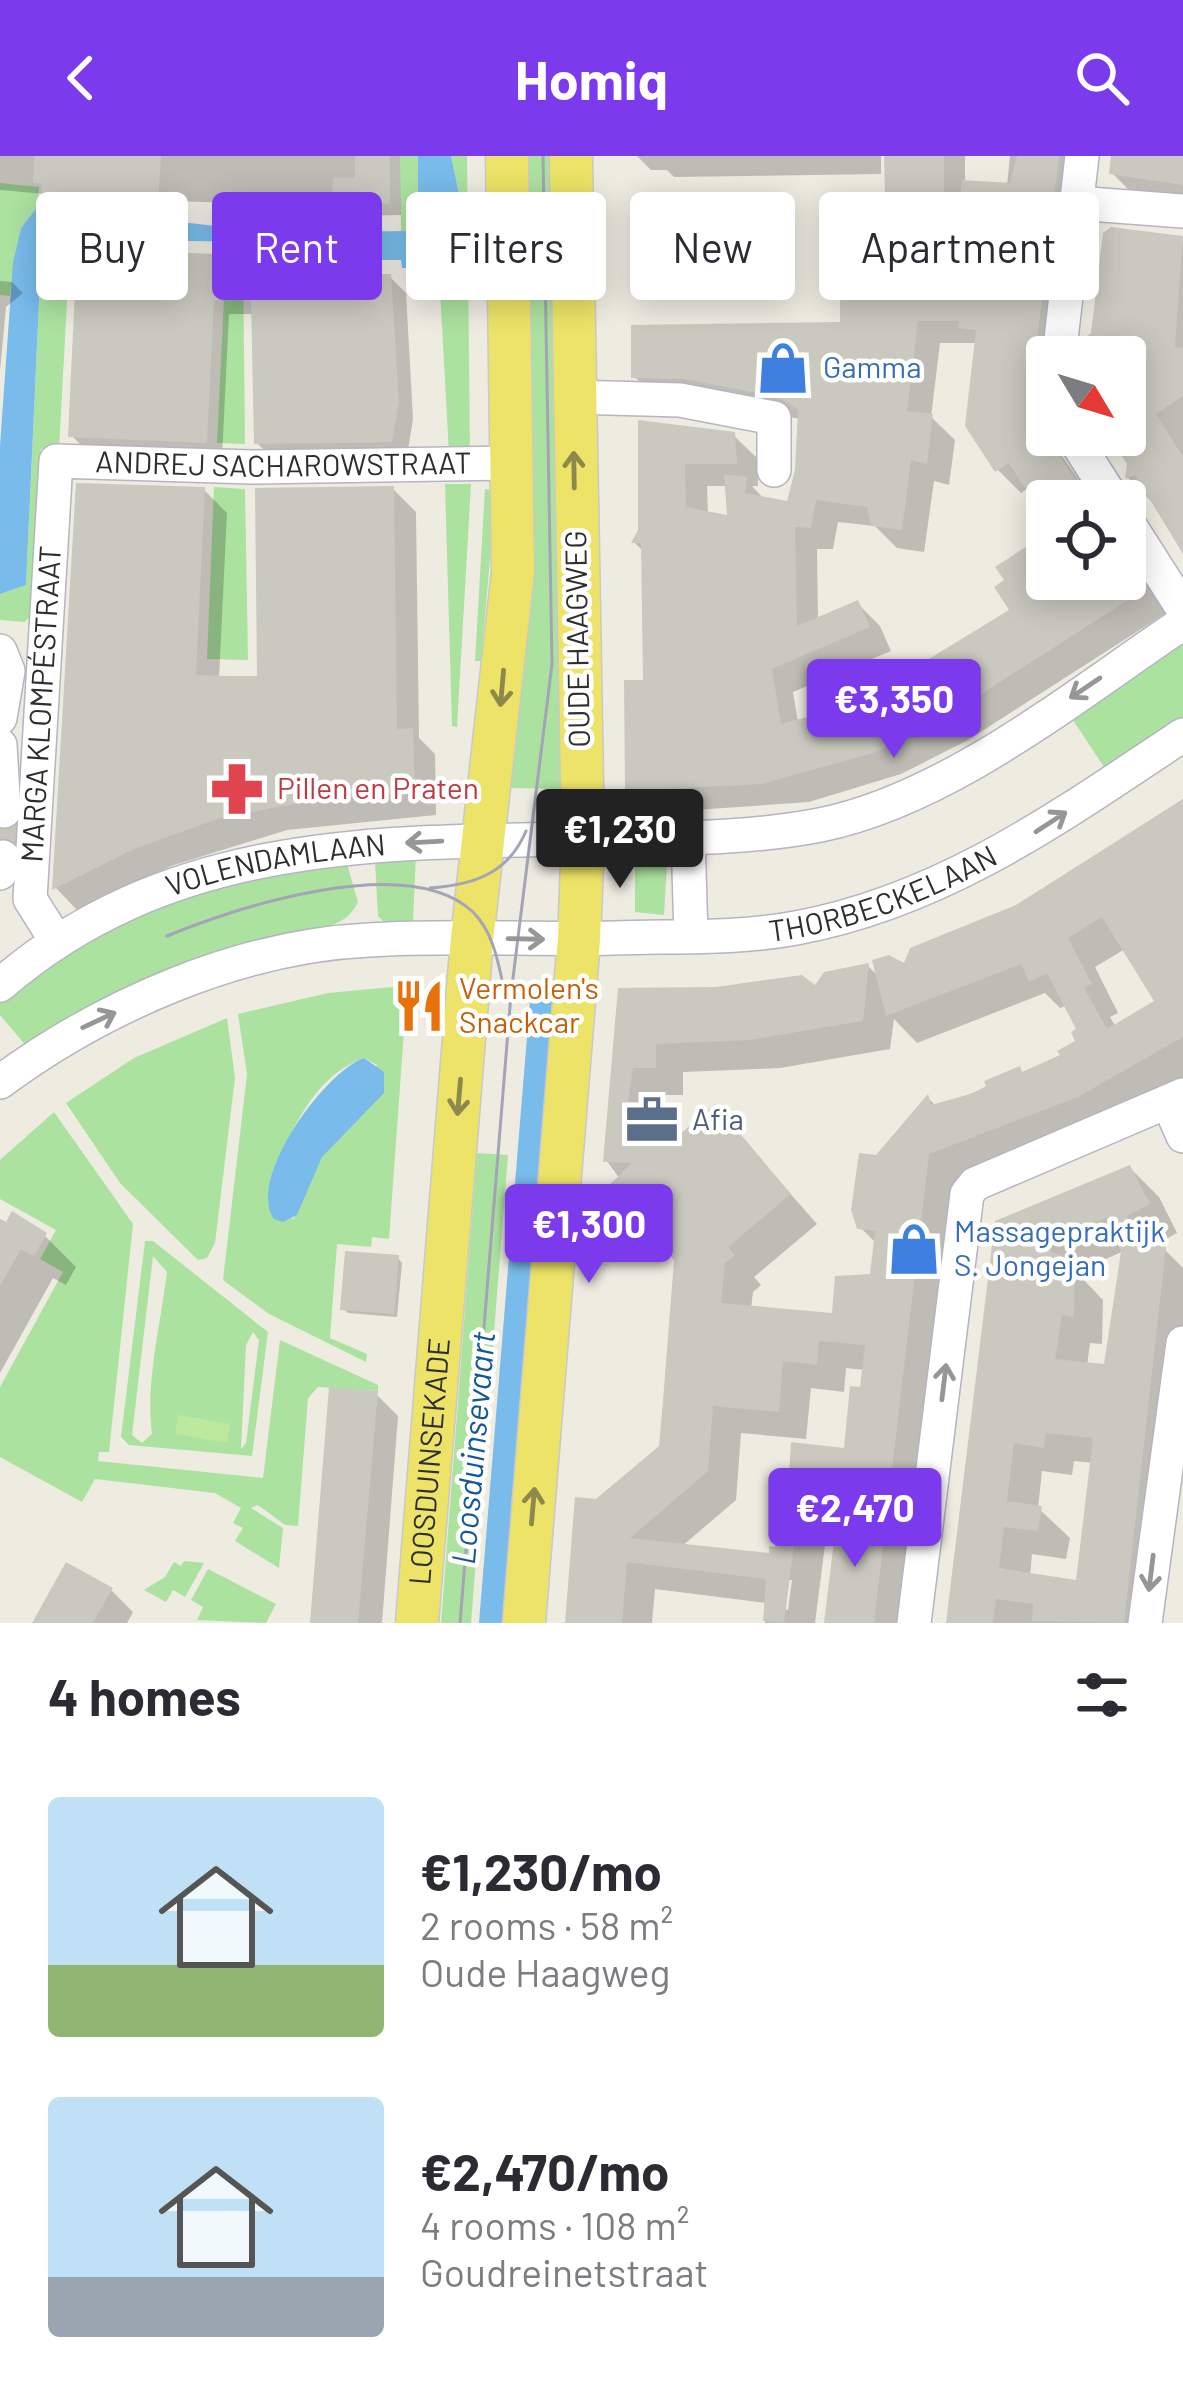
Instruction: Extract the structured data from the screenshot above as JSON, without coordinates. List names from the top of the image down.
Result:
{
  "streets": {
    "main road": ["OUDE HAAGWEG", "LOOSDUINSEKADE"],
    "street": [
      "ANDREJ SACHAROWSTRAAT",
      "MARGA KLOMPÉSTRAAT",
      "VOLENDAMLAAN",
      "THORBECKELAAN"
    ]
  },
  "crossings": [
    ["ANDREJ SACHAROWSTRAAT", "MARGA KLOMPÉSTRAAT"],
    ["OUDE HAAGWEG", "VOLENDAMLAAN"],
    ["OUDE HAAGWEG", "THORBECKELAAN"],
    ["MARGA KLOMPÉSTRAAT", "VOLENDAMLAAN"],
    ["THORBECKELAAN", "LOOSDUINSEKADE"]
  ],
  "one_way": ["LOOSDUINSEKADE"],
  "water": ["Loosduinsevaart"],
  "places": {
    "shop": ["Gamma", "Massagepraktijk S. Jongejan"],
    "pharmacy": ["Pillen en Praten"],
    "restaurant": ["Vermolen's Snackcar"],
    "office": ["Afia"]
  },
  "north": "bottom right",
  "page": {
    "header": "Homiq",
    "chip": [
      "Buy",
      "Rent",
      "Filters",
      "New",
      "Apartment"
    ],
    "price": [
      "€3,350",
      "€1,230",
      "€1,300",
      "€2,470"
    ],
    "heading": "4 homes",
    "list": [
      {
        "name": "€1,230/mo",
        "note": "2 rooms · 58 m² · Oude Haagweg"
      },
      {
        "name": "€2,470/mo",
        "note": "4 rooms · 108 m² · Goudreinetstraat"
      }
    ]
  }
}
